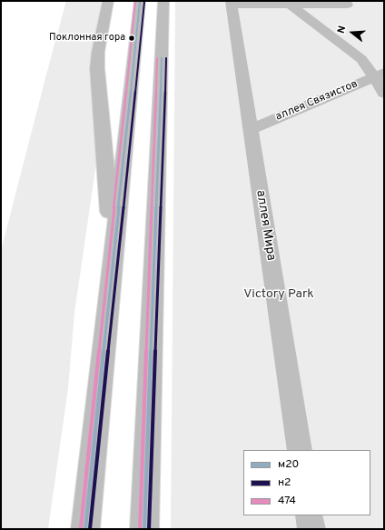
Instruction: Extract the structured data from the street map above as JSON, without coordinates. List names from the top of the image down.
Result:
{
  "streets": {
    "main road": ["аллея Связистов", "аллея Мира"]
  },
  "crossings": [
    ["аллея Связистов", "аллея Мира"]
  ],
  "parks": ["Victory Park"],
  "places": ["Поклонная гора"],
  "lines": ["transit line м20", "transit line 474", "transit line н2"],
  "legend": ["м20", "н2", "474"],
  "north": "left"
}
